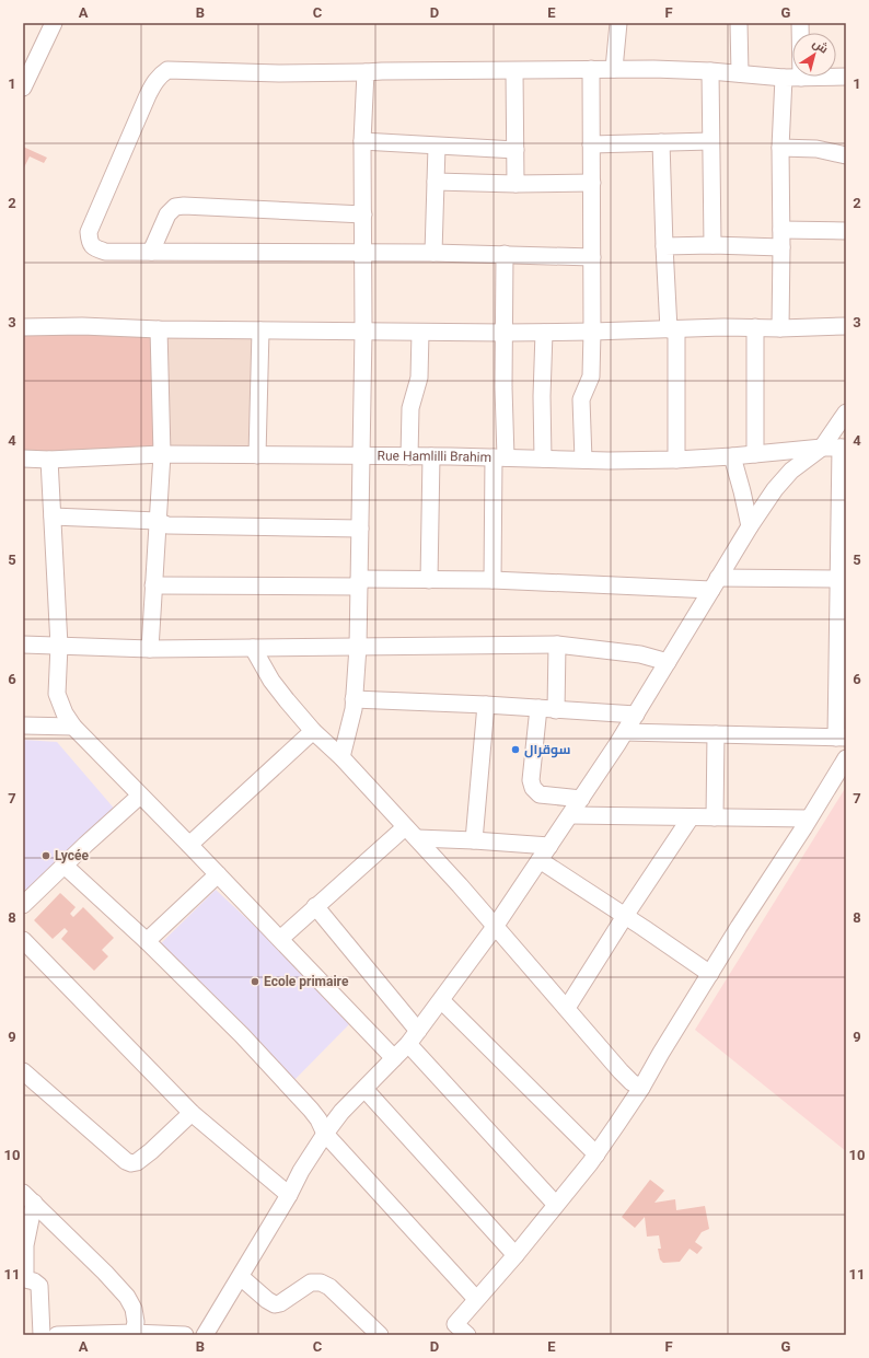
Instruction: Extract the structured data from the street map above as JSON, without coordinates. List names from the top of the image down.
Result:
{
  "streets": {
    "street": ["Rue Hamlilli Brahim"]
  },
  "places": ["سوقرال", "Lycée", "Ecole primaire"],
  "north": "top right",
  "grid": {
    "columns": [
      "A",
      "B",
      "C",
      "D",
      "E",
      "F",
      "G"
    ],
    "rows": [
      "1",
      "2",
      "3",
      "4",
      "5",
      "6",
      "7",
      "8",
      "9",
      "10",
      "11"
    ]
  }
}
